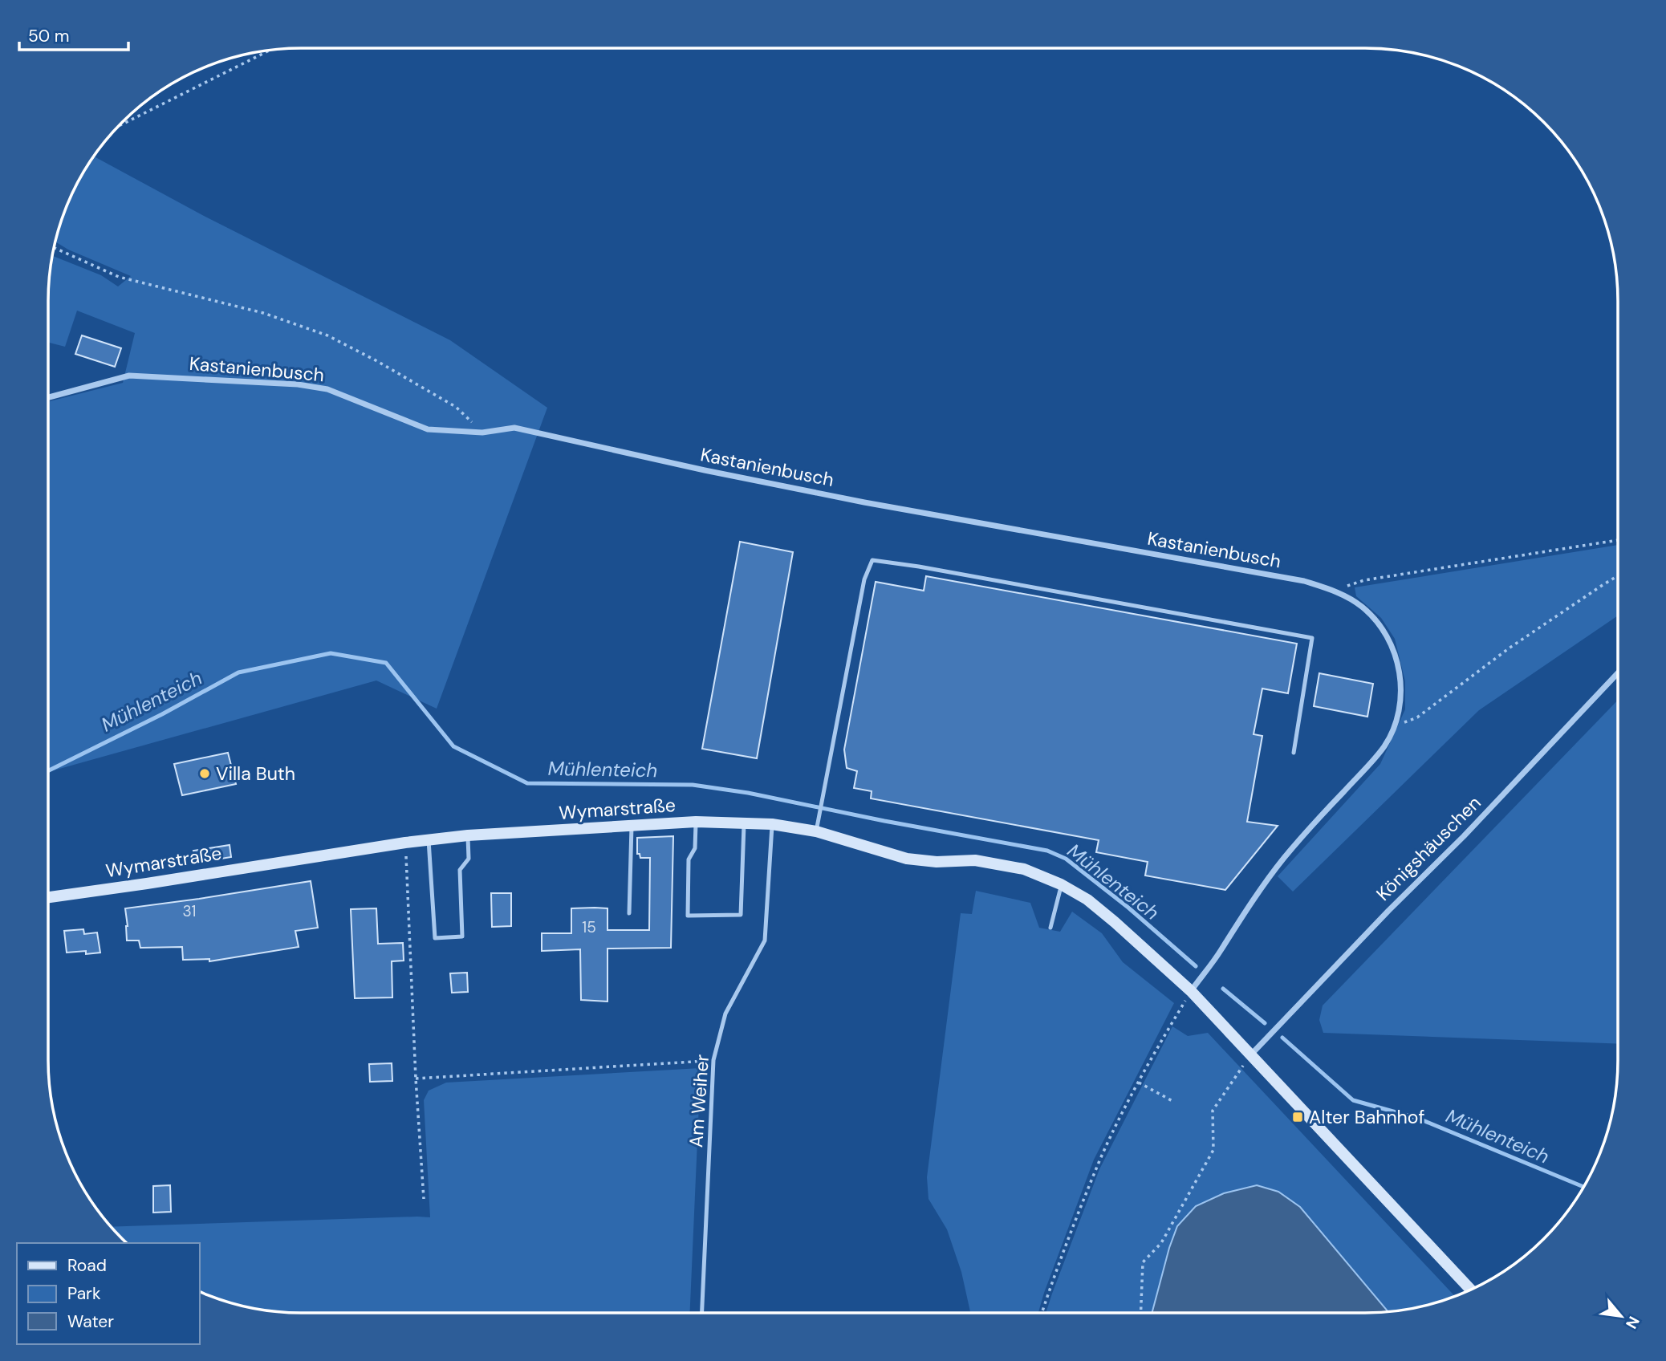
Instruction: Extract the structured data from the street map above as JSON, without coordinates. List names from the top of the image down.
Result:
{
  "streets": {
    "main road": ["Wymarstraße"],
    "street": ["Kastanienbusch", "Königshäuschen"],
    "lane": ["Am Weiher"]
  },
  "crossings": [
    ["Kastanienbusch", "Wymarstraße"],
    ["Wymarstraße", "Königshäuschen"],
    ["Wymarstraße", "Am Weiher"]
  ],
  "water": ["Mühlenteich"],
  "places": {
    "other": ["Villa Buth"],
    "transit": ["Alter Bahnhof"]
  },
  "house_numbers": ["31", "15"],
  "legend": ["Road", "Park", "Water"],
  "scale_bar": "50 m",
  "north": "bottom right"
}
